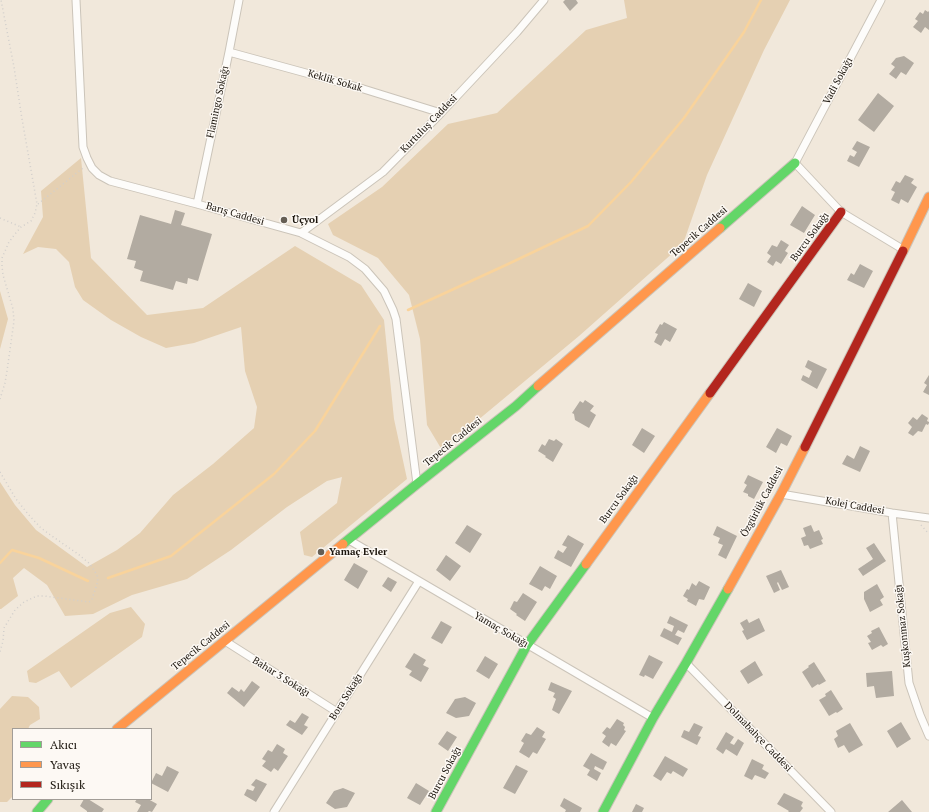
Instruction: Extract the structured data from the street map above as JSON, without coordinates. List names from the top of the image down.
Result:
{
  "streets": {
    "street": [
      "Keklik Sokak",
      "Vadi Sokağı",
      "Flamingo Sokağı",
      "Kurtuluş Caddesi",
      "Barış Caddesi",
      "Tepecik Caddesi",
      "Burcu Sokağı",
      "Özgürlük Caddesi",
      "Kolej Caddesi",
      "Kuşkonmaz Sokağı",
      "Yamaç Sokağı",
      "Bahar 3 Sokağı",
      "Bora Sokağı",
      "Dolmabahçe Caddesi"
    ]
  },
  "crossings": [
    ["Keklik Sokak", "Flamingo Sokağı"],
    ["Keklik Sokak", "Kurtuluş Caddesi"],
    ["Vadi Sokağı", "Tepecik Caddesi"],
    ["Flamingo Sokağı", "Barış Caddesi"],
    ["Kurtuluş Caddesi", "Barış Caddesi"],
    ["Barış Caddesi", "Tepecik Caddesi"],
    ["Tepecik Caddesi", "Yamaç Sokağı"],
    ["Tepecik Caddesi", "Bahar 3 Sokağı"],
    ["Burcu Sokağı", "Yamaç Sokağı"],
    ["Özgürlük Caddesi", "Kolej Caddesi"],
    ["Özgürlük Caddesi", "Yamaç Sokağı"],
    ["Özgürlük Caddesi", "Dolmabahçe Caddesi"],
    ["Kolej Caddesi", "Kuşkonmaz Sokağı"],
    ["Yamaç Sokağı", "Bora Sokağı"],
    ["Bahar 3 Sokağı", "Bora Sokağı"]
  ],
  "places": ["Üçyol", "Yamaç Evler"],
  "legend": ["Akıcı", "Yavaş", "Sıkışık"]
}
